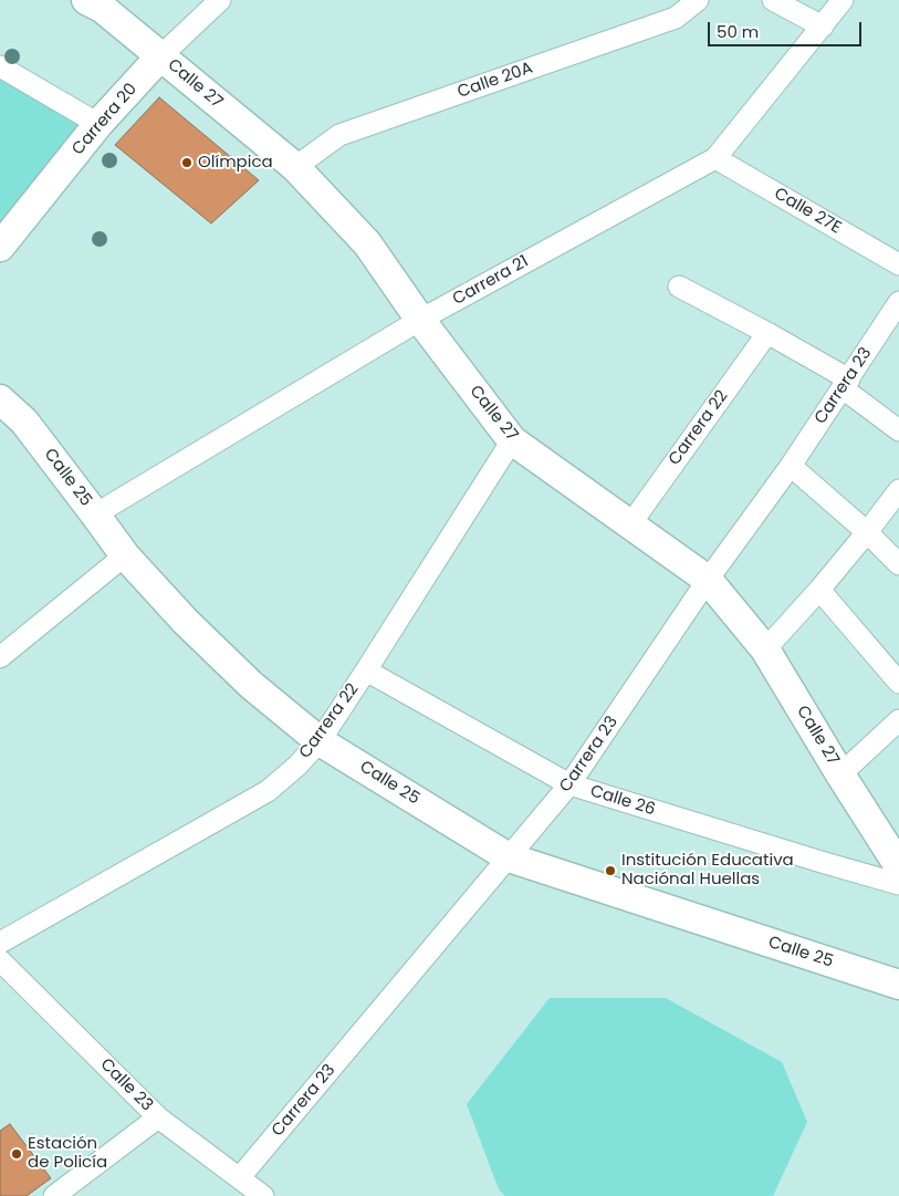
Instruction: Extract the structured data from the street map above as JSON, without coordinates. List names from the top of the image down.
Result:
{
  "streets": {
    "main road": ["Calle 27", "Carrera 20", "Calle 25"],
    "street": [
      "Calle 20A",
      "Calle 27E",
      "Carrera 21",
      "Carrera 23",
      "Carrera 22",
      "Calle 26",
      "Calle 23"
    ]
  },
  "crossings": [
    ["Calle 20A", "Calle 27"],
    ["Calle 27", "Carrera 20"],
    ["Calle 27", "Carrera 21"],
    ["Calle 27", "Carrera 23"],
    ["Calle 27", "Carrera 22"],
    ["Calle 27E", "Carrera 21"],
    ["Carrera 21", "Calle 25"],
    ["Carrera 23", "Calle 25"],
    ["Carrera 23", "Calle 26"],
    ["Carrera 23", "Calle 23"],
    ["Carrera 22", "Calle 25"],
    ["Carrera 22", "Calle 26"]
  ],
  "places": ["Olímpica", "Institución Educativa Naciónal Huellas", "Estación de Policía"],
  "scale_bar": "50 m"
}
